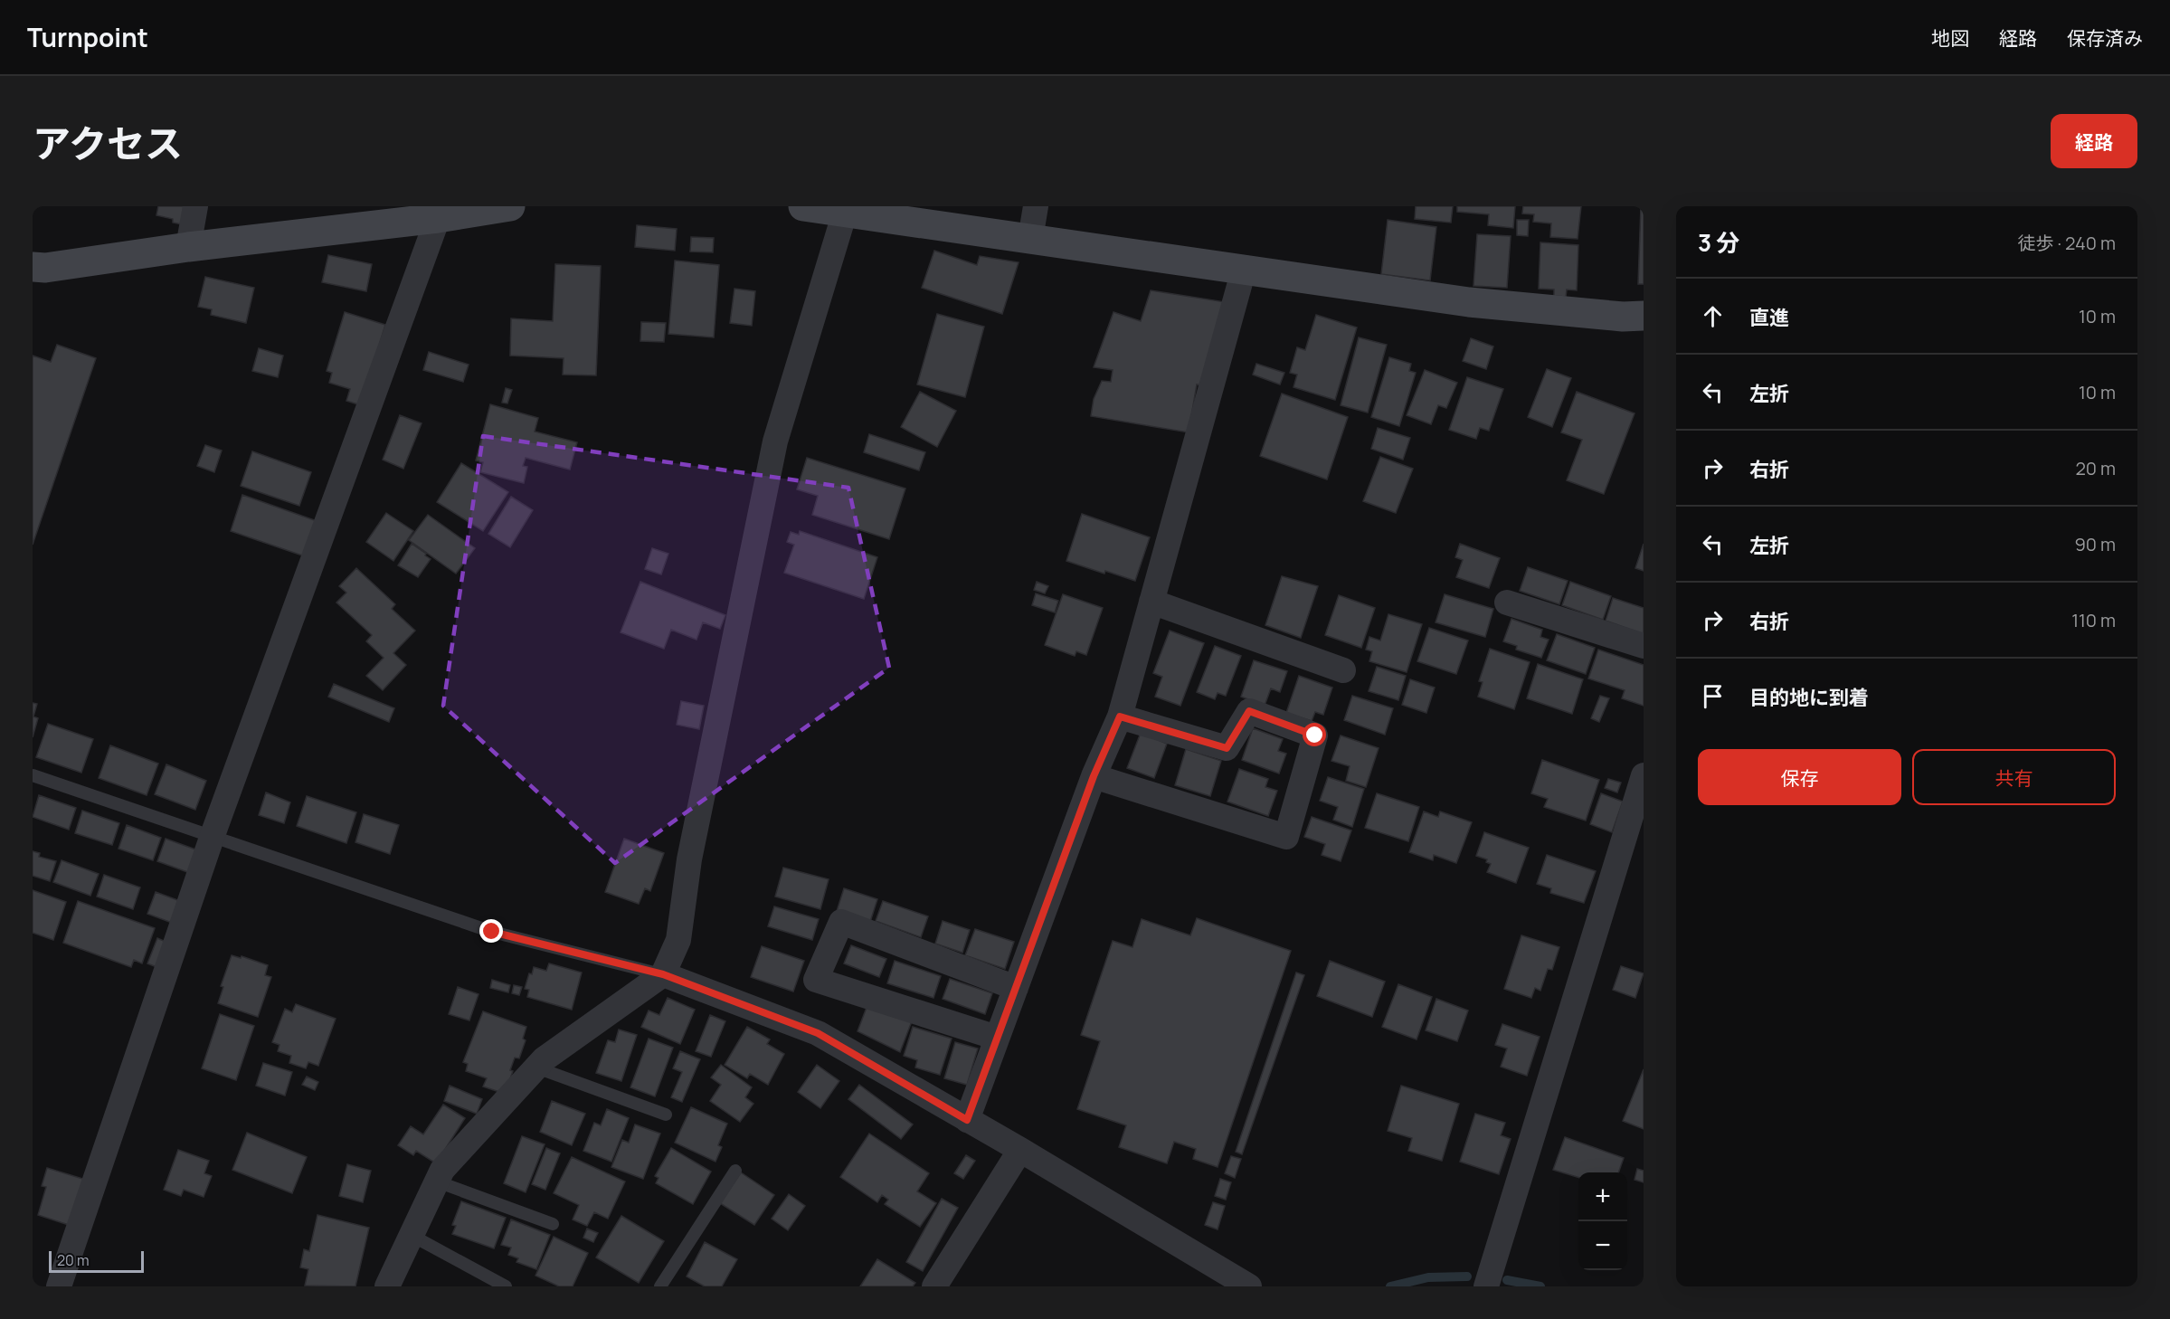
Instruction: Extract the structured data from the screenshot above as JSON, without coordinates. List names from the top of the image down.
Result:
{
  "scale_bar": "20 m",
  "page": {
    "header": "Turnpoint",
    "nav": ["地図", "経路", "保存済み"],
    "title": "アクセス",
    "buttons": [
      "経路",
      ["保存", "共有"]
    ],
    "heading": ["3 分", "徒歩 · 240 m"],
    "list": [
      ["直進", "10 m"],
      ["左折", "10 m"],
      ["右折", "20 m"],
      ["左折", "90 m"],
      ["右折", "110 m"],
      "目的地に到着"
    ],
    "map_buttons": ["+", "−"],
    "scale": "20 m"
  }
}
